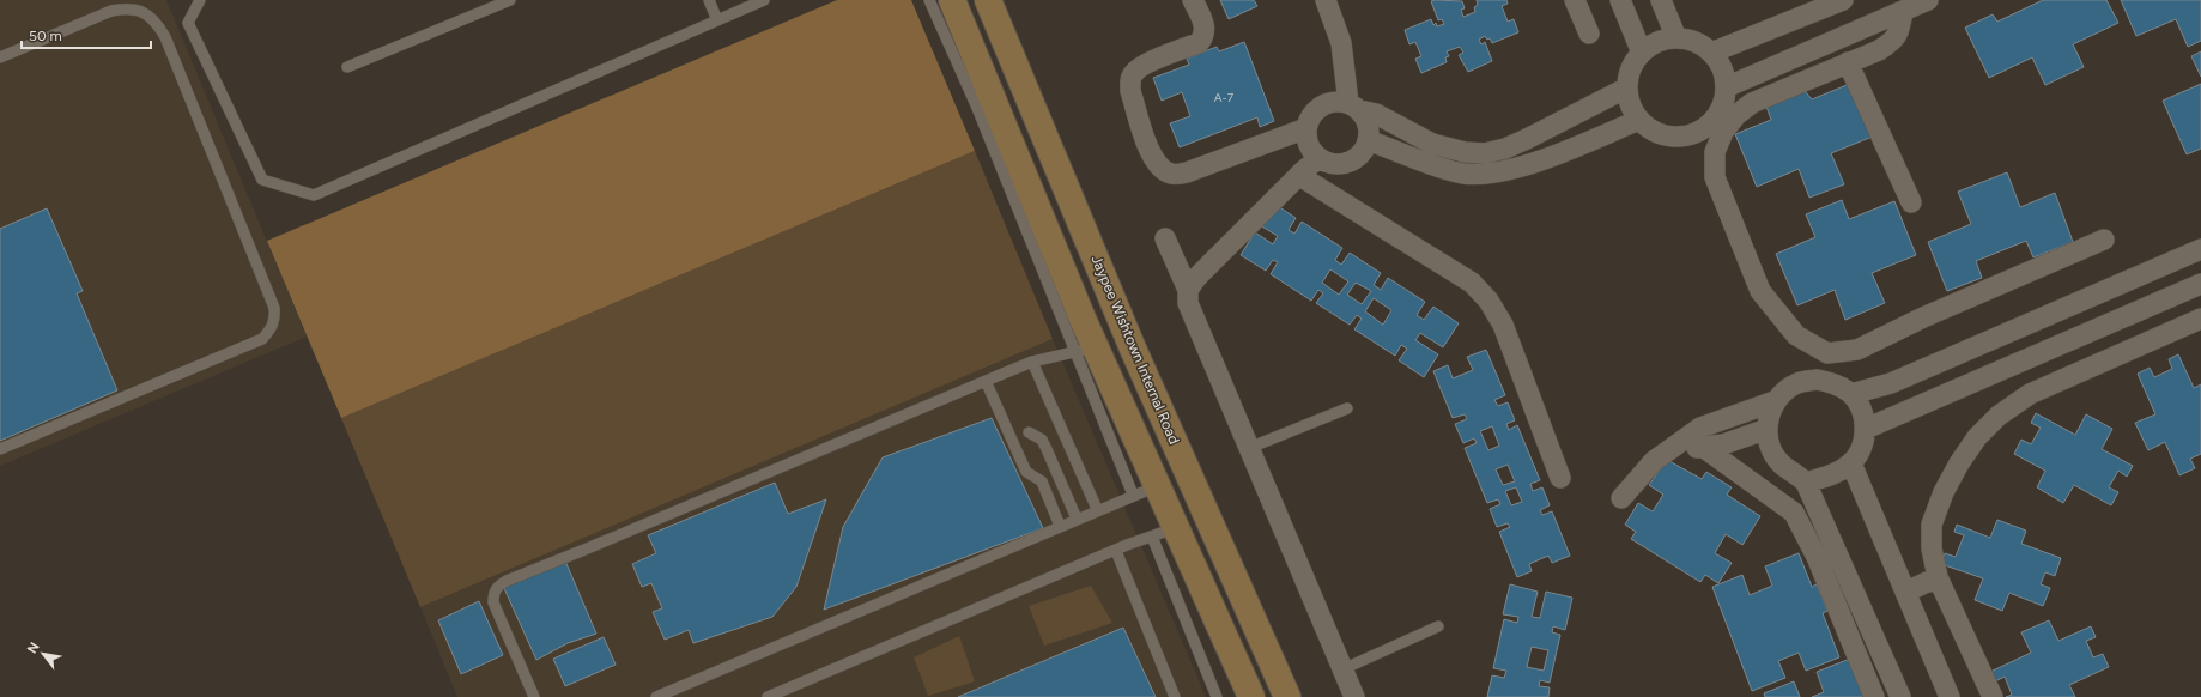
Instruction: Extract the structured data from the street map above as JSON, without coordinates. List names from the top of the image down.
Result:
{
  "streets": {
    "street": ["Jaypee Wishtown Internal Road"]
  },
  "house_numbers": ["A-7"],
  "scale_bar": "50 m",
  "north": "top left"
}
